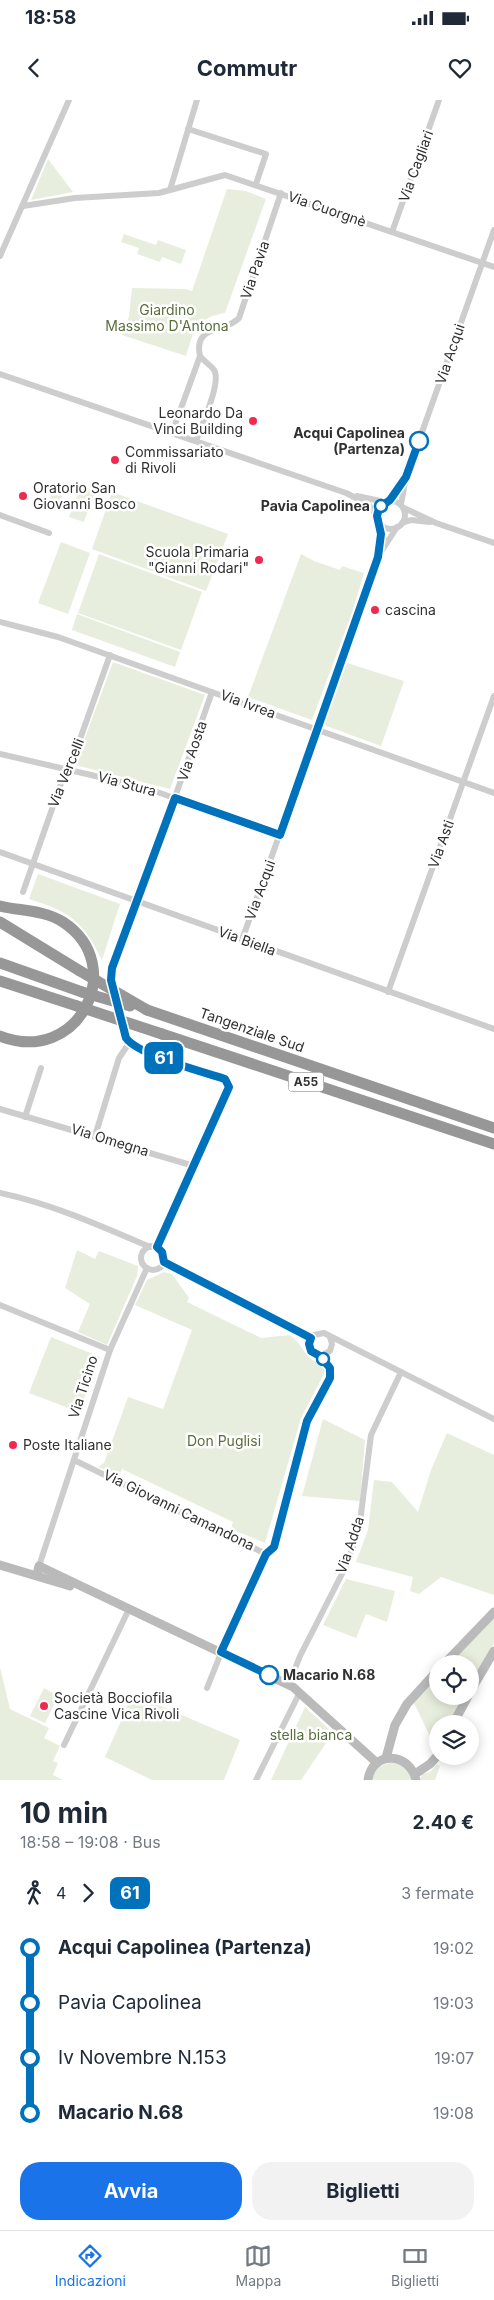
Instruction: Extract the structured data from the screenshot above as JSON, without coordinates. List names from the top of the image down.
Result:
{
  "streets": {
    "highway": ["Tangenziale Sud", "A55"],
    "street": [
      "Via Cagliari",
      "Via Cuorgnè",
      "Via Pavia",
      "Via Acqui",
      "Via Ivrea",
      "Via Aosta",
      "Via Vercelli",
      "Via Stura",
      "Via Asti",
      "Via Biella",
      "Via Omegna",
      "Via Ticino",
      "Via Giovanni Camandona",
      "Via Adda"
    ]
  },
  "crossings": [
    ["Via Cagliari", "Via Cuorgnè"],
    ["Via Cuorgnè", "Via Pavia"],
    ["Via Cuorgnè", "Via Acqui"],
    ["Via Acqui", "Via Ivrea"],
    ["Via Acqui", "Via Stura"],
    ["Via Acqui", "Via Biella"],
    ["Via Ivrea", "Via Aosta"],
    ["Via Ivrea", "Via Vercelli"],
    ["Via Ivrea", "Via Asti"],
    ["Via Aosta", "Via Stura"],
    ["Via Aosta", "Via Biella"],
    ["Via Vercelli", "Via Stura"],
    ["Via Vercelli", "Via Biella"],
    ["Via Asti", "Via Biella"],
    ["Via Ticino", "Via Giovanni Camandona"]
  ],
  "parks": ["Giardino Massimo D'Antona", "Don Puglisi", "stella bianca"],
  "places": [
    "Leonardo Da Vinci Building",
    "Acqui Capolinea (Partenza)",
    "Commissariato di Rivoli",
    "Oratorio San Giovanni Bosco",
    "Pavia Capolinea",
    "Scuola Primaria \"Gianni Rodari\"",
    "cascina",
    "Poste Italiane",
    "Macario N.68",
    "Società Bocciofila Cascine Vica Rivoli"
  ],
  "lines": ["bus line 61"],
  "page": {
    "status": "18:58",
    "header": "Commutr",
    "on_map": "61",
    "heading": ["10 min", "18:58 – 19:08 · Bus", "2.40 €"],
    "legs": ["4", "61", "3 fermate"],
    "list": [
      {
        "name": "Acqui Capolinea (Partenza)",
        "value": "19:02"
      },
      {
        "name": "Pavia Capolinea",
        "value": "19:03"
      },
      {
        "name": "Iv Novembre N.153",
        "value": "19:07"
      },
      {
        "name": "Macario N.68",
        "value": "19:08"
      }
    ],
    "buttons": ["Avvia", "Biglietti"],
    "tabs": ["Indicazioni", "Mappa", "Biglietti"]
  }
}
